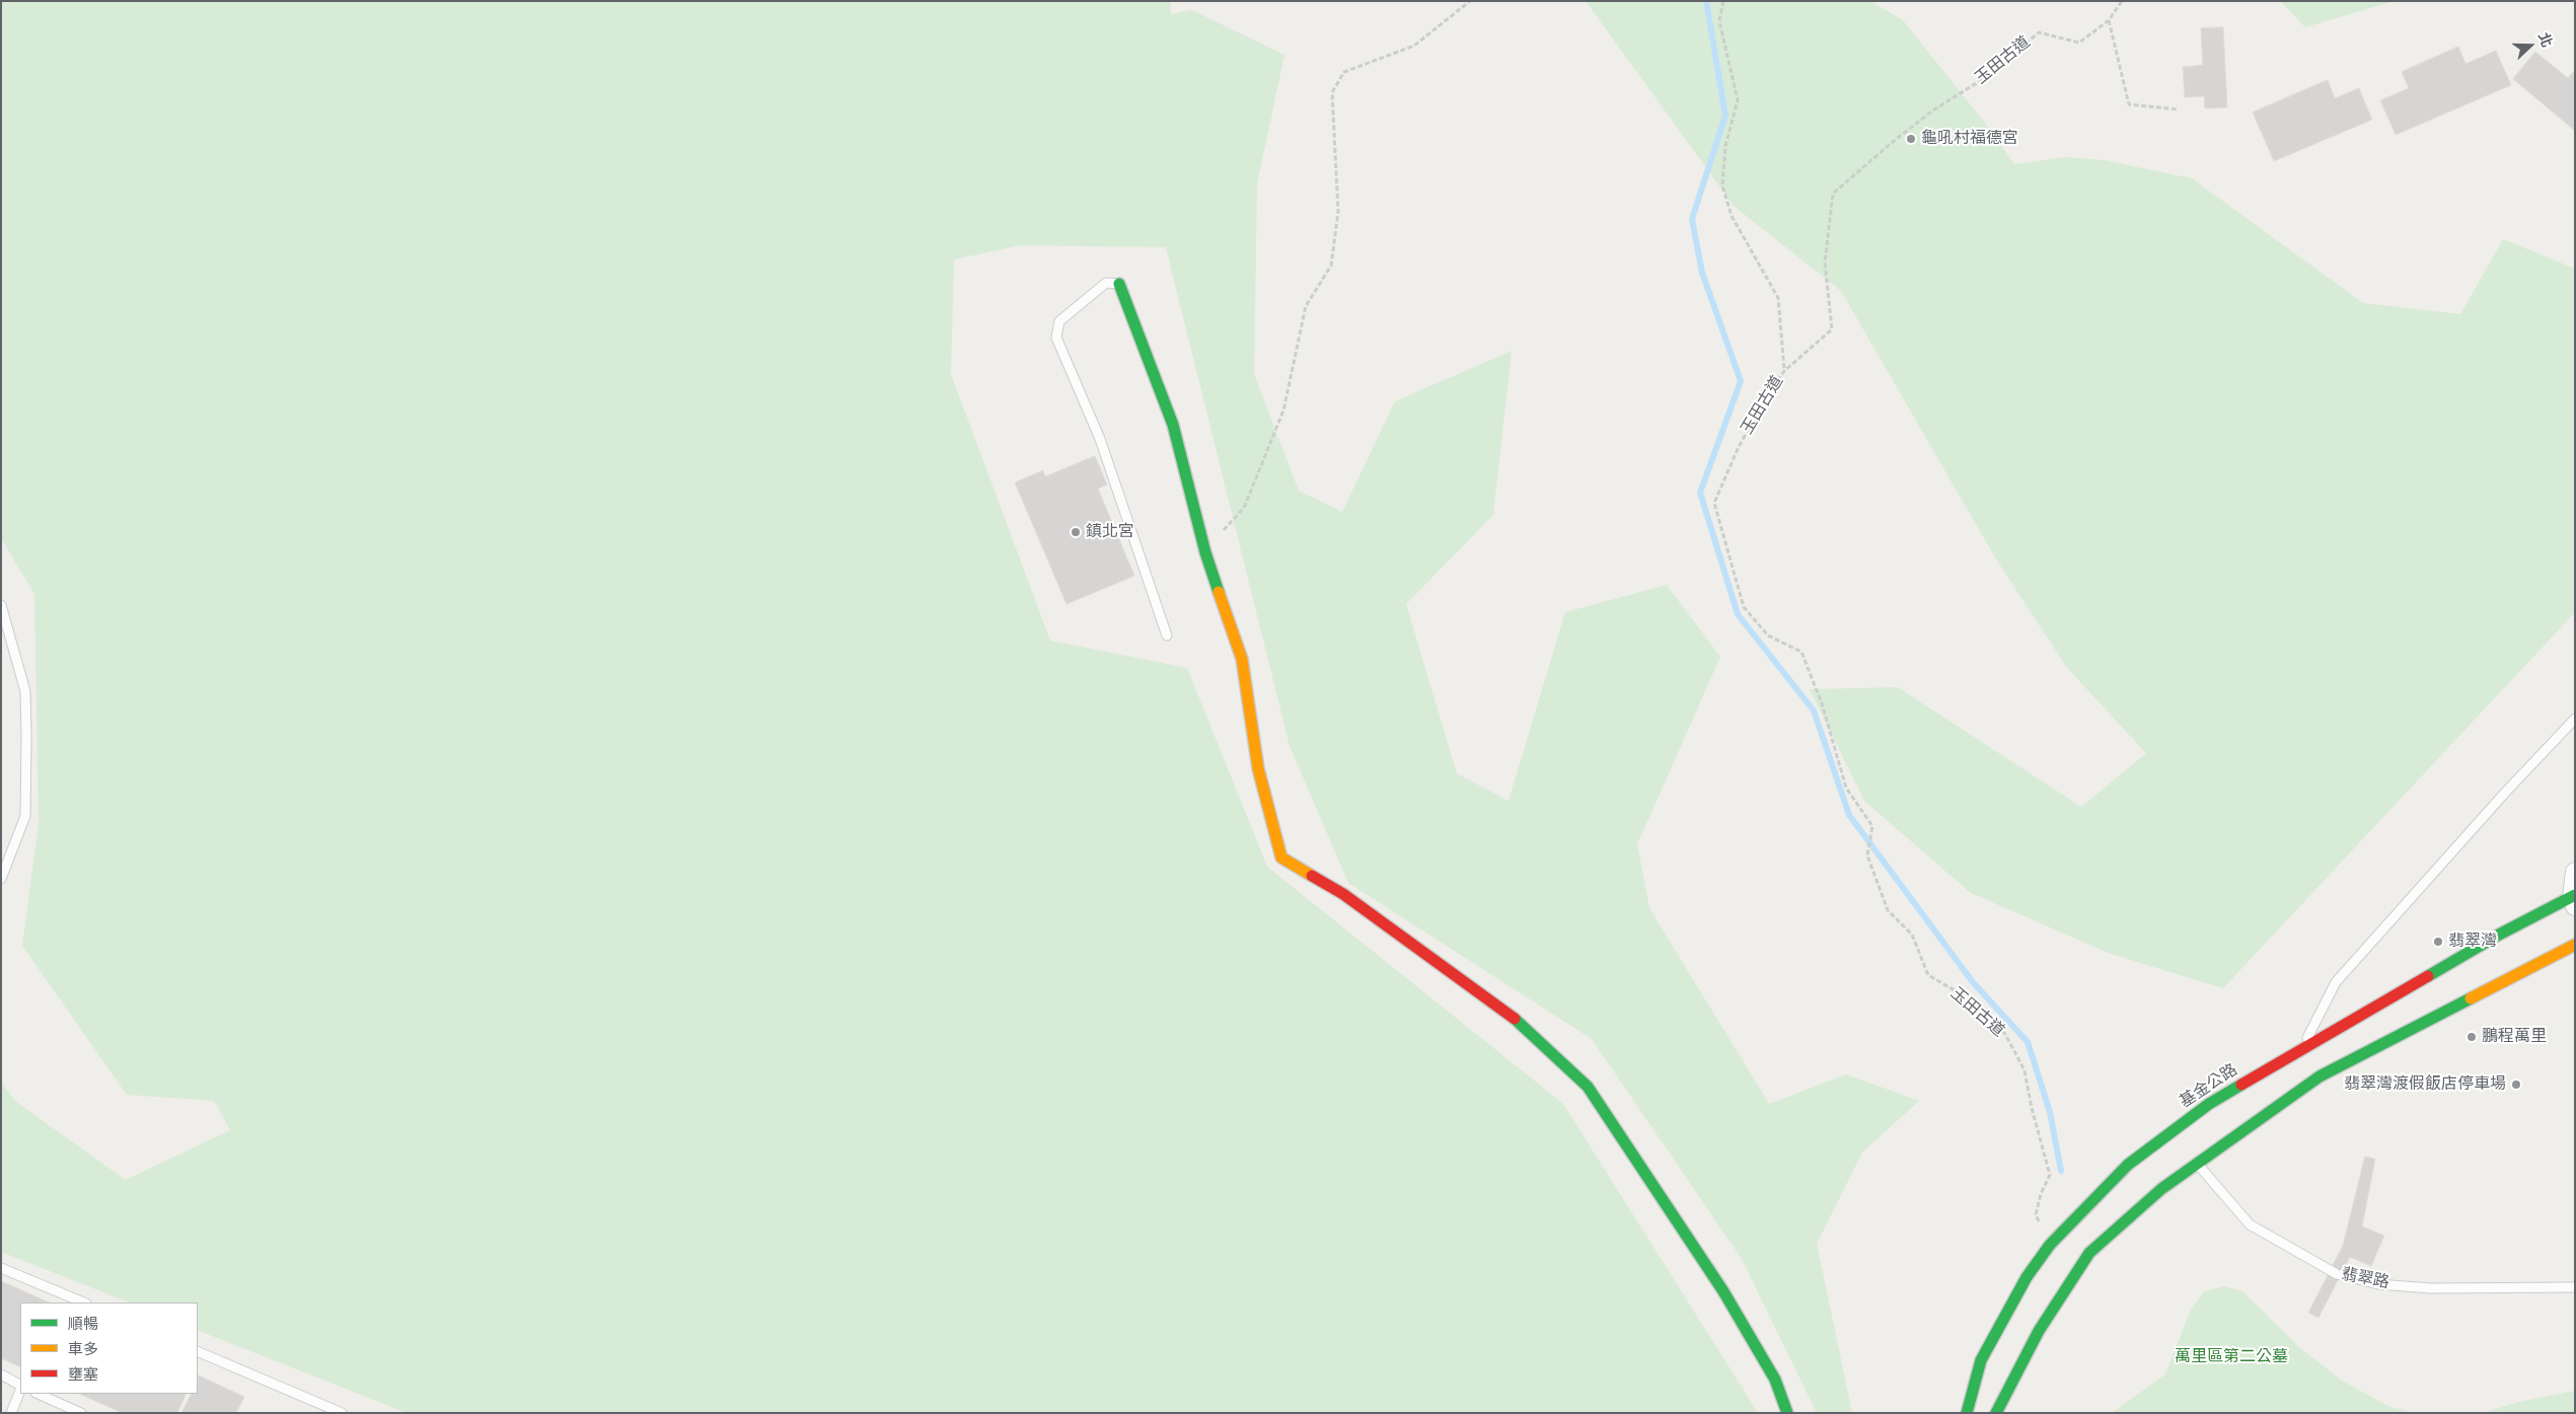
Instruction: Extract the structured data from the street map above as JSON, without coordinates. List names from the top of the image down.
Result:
{
  "streets": {
    "main road": ["基金公路"],
    "lane": ["翡翠路"],
    "path": ["玉田古道"]
  },
  "crossings": [
    ["玉田古道", "基金公路"]
  ],
  "parks": ["萬里區第二公墓"],
  "places": [
    "龜吼村福德宮",
    "鎮北宮",
    "翡翠灣",
    "鵬程萬里",
    "翡翠灣渡假飯店停車場"
  ],
  "legend": ["順暢", "車多", "壅塞"],
  "north": "right"
}
